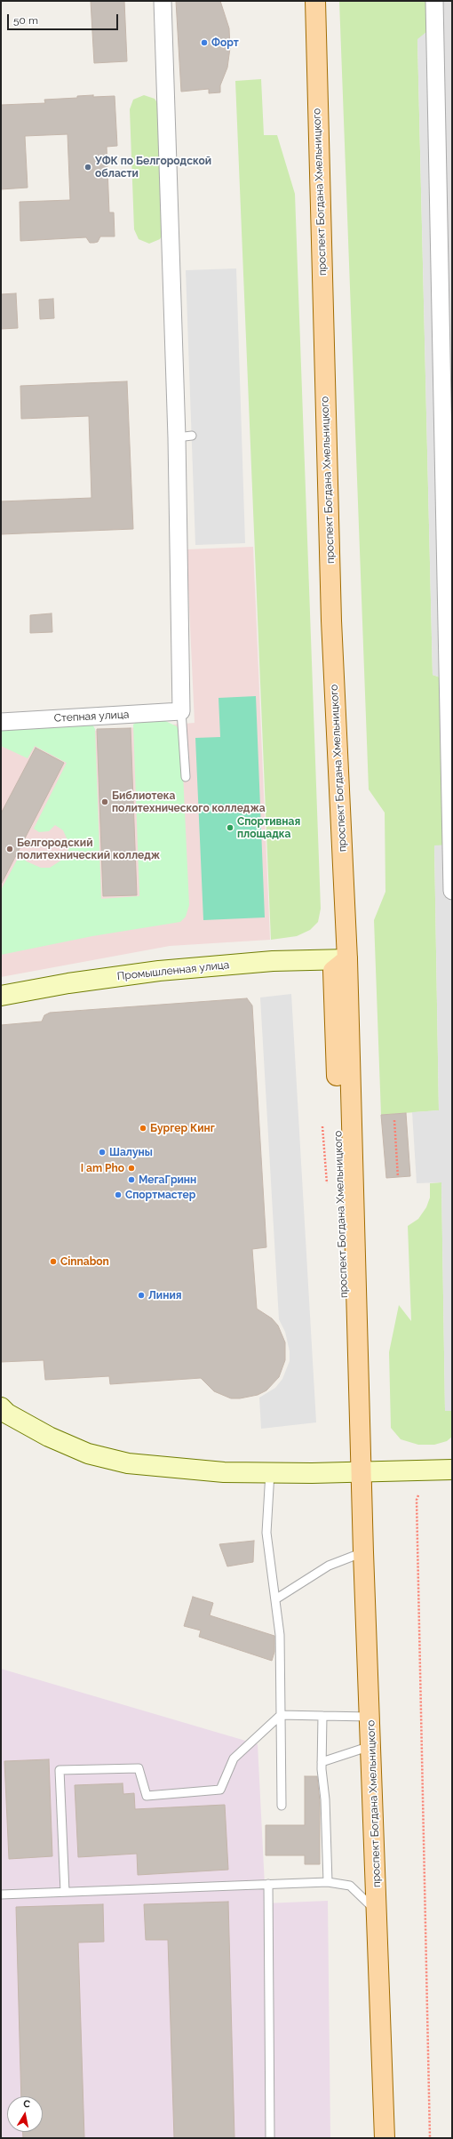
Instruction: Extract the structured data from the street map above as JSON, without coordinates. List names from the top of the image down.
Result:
{
  "streets": {
    "main road": ["проспект Богдана Хмельницкого"],
    "street": ["Степная улица", "Промышленная улица"]
  },
  "crossings": [
    ["проспект Богдана Хмельницкого", "Промышленная улица"]
  ],
  "places": [
    "Форт",
    "УФК по Белгородской области",
    "Библиотека политехнического колледжа",
    "Спортивная площадка",
    "Белгородский политехнический колледж",
    "Бургер Кинг",
    "Шалуны",
    "I am Pho",
    "МегаГринн",
    "Спортмастер",
    "Cinnabon",
    "Линия"
  ],
  "scale_bar": "50 m",
  "north": "top"
}
